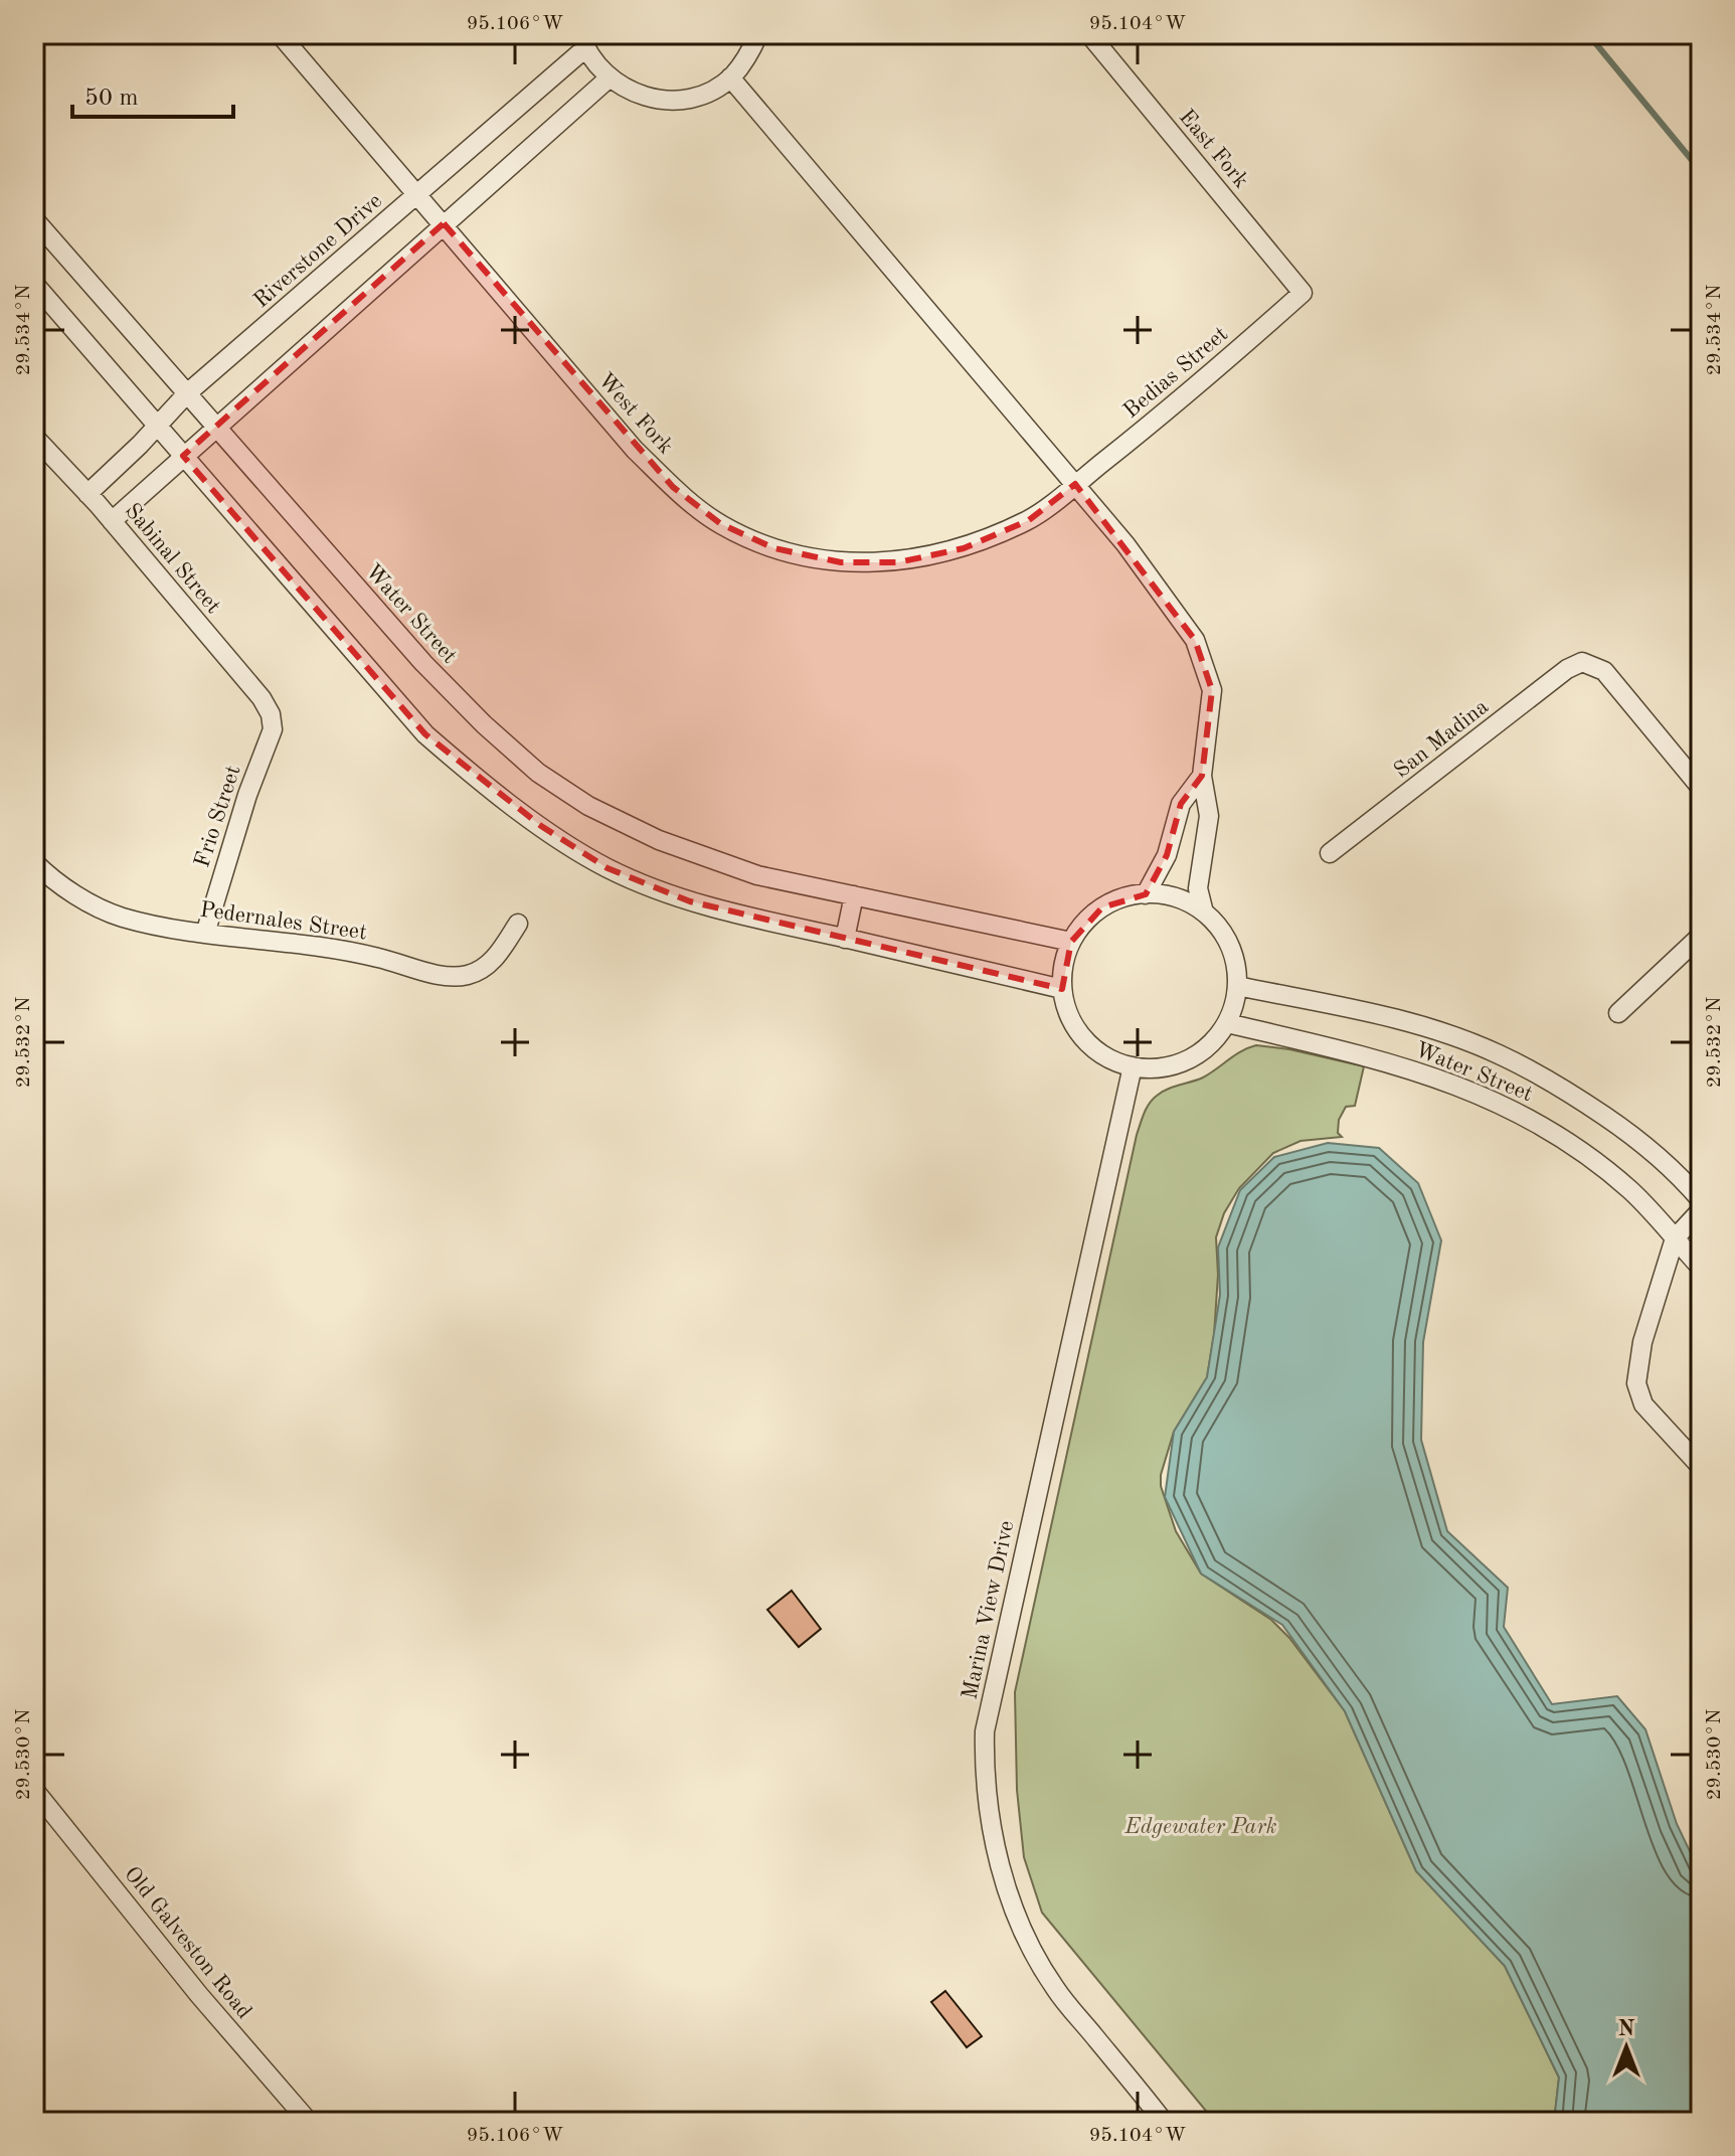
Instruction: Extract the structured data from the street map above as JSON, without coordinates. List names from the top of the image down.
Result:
{
  "streets": {
    "street": [
      "East Fork",
      "Riverstone Drive",
      "Bedias Street",
      "West Fork",
      "Sabinal Street",
      "Water Street",
      "San Madina",
      "Frio Street",
      "Pedernales Street",
      "Marina View Drive",
      "Old Galveston Road"
    ]
  },
  "crossings": [
    ["East Fork", "Bedias Street"],
    ["Riverstone Drive", "West Fork"],
    ["Riverstone Drive", "Sabinal Street"],
    ["Riverstone Drive", "Water Street"],
    ["Bedias Street", "West Fork"],
    ["Sabinal Street", "Frio Street"],
    ["Water Street", "Marina View Drive"],
    ["Frio Street", "Pedernales Street"]
  ],
  "parks": ["Edgewater Park"],
  "scale_bar": "50 m",
  "north": "top",
  "coordinates": [
    "95.106°W",
    "95.104°W",
    "29.534°N",
    "29.532°N",
    "29.530°N"
  ]
}
